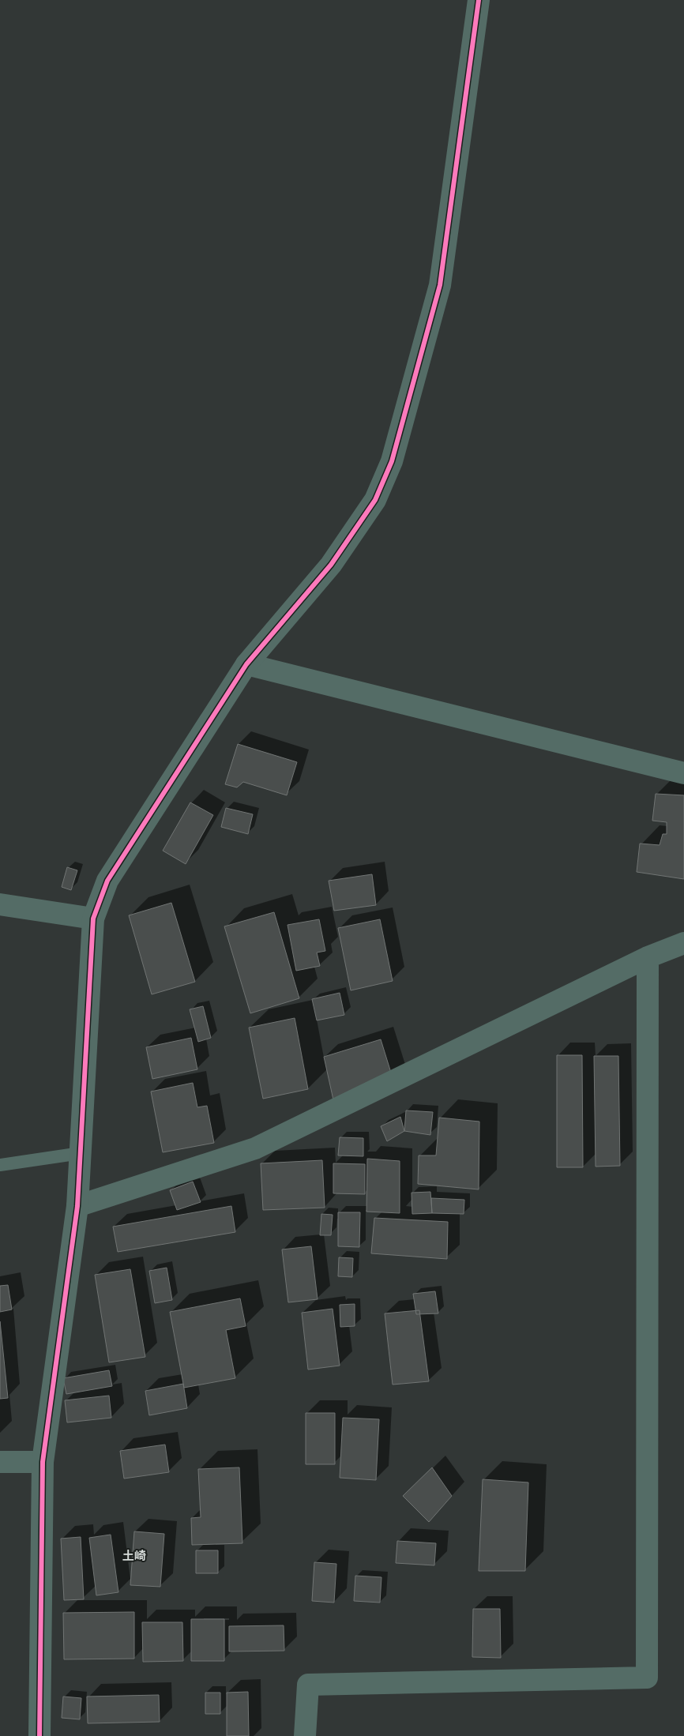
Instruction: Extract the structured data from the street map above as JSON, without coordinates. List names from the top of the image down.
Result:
{
  "districts": ["土崎"]
}
